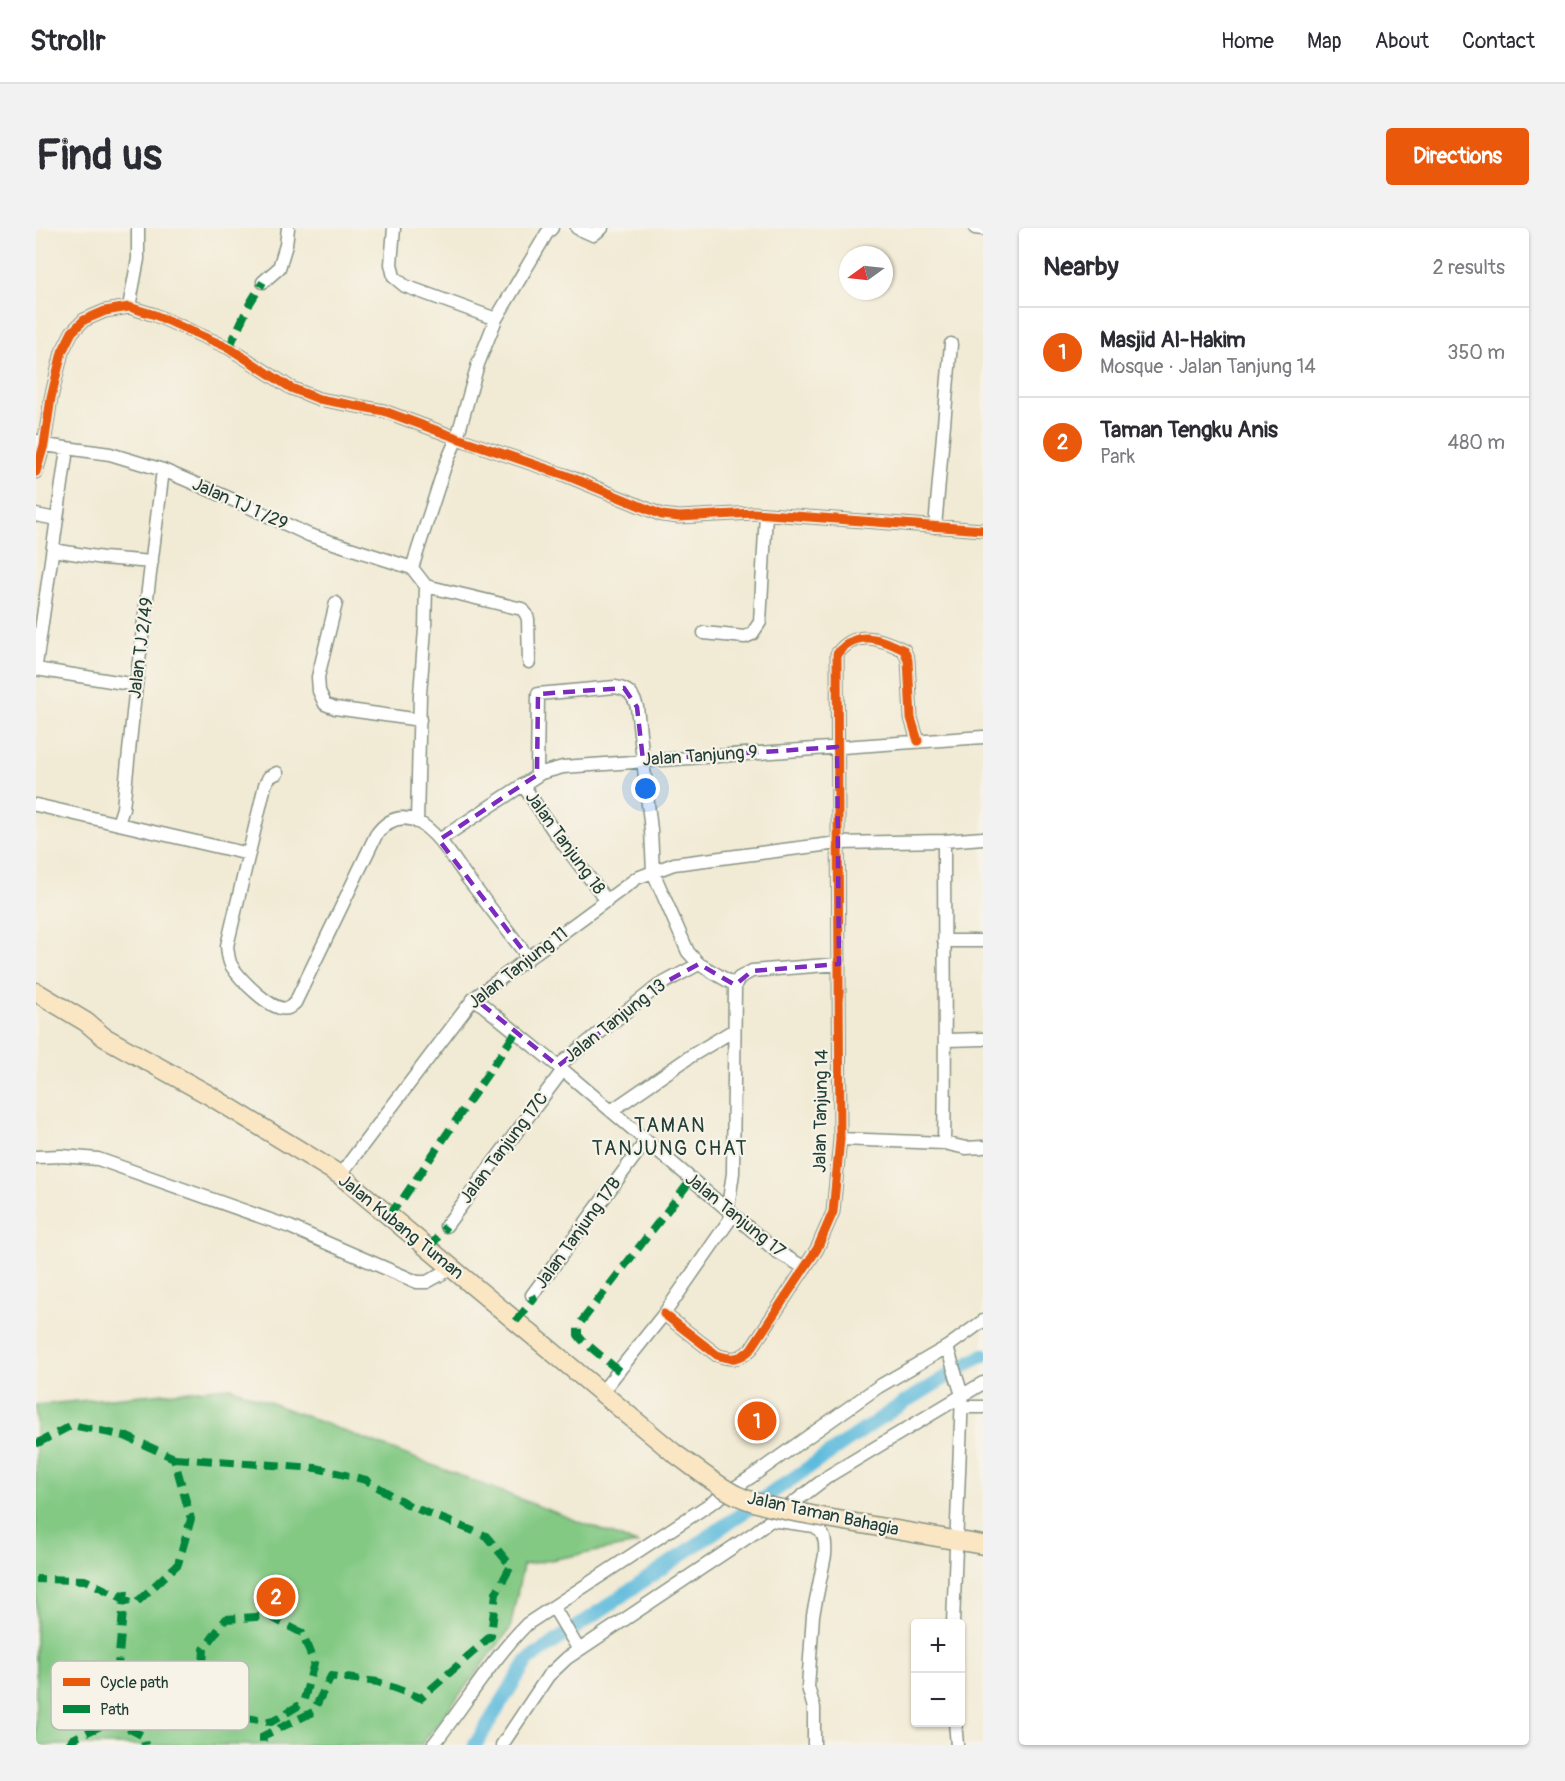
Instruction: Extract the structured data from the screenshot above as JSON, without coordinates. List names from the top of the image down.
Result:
{
  "streets": {
    "main road": ["Jalan Kubang Tuman", "Jalan Taman Bahagia"],
    "street": [
      "Jalan TJ 1 /29",
      "Jalan TJ 2/49",
      "Jalan Tanjung 9",
      "Jalan Tanjung 18",
      "Jalan Tanjung 11",
      "Jalan Tanjung 13",
      "Jalan Tanjung 14",
      "Jalan Tanjung 17C",
      "Jalan Tanjung 17",
      "Jalan Tanjung 17B"
    ]
  },
  "crossings": [
    ["Jalan TJ 1 /29", "Jalan TJ 2/49"],
    ["Jalan Tanjung 9", "Jalan Tanjung 18"],
    ["Jalan Tanjung 9", "Jalan Tanjung 14"],
    ["Jalan Tanjung 18", "Jalan Tanjung 11"],
    ["Jalan Tanjung 11", "Jalan Tanjung 14"],
    ["Jalan Tanjung 11", "Jalan Tanjung 17"],
    ["Jalan Tanjung 11", "Jalan Kubang Tuman"],
    ["Jalan Tanjung 13", "Jalan Tanjung 17C"],
    ["Jalan Tanjung 13", "Jalan Tanjung 17"],
    ["Jalan Tanjung 14", "Jalan Tanjung 17"],
    ["Jalan Tanjung 17C", "Jalan Tanjung 17"],
    ["Jalan Tanjung 17", "Jalan Tanjung 17B"],
    ["Jalan Kubang Tuman", "Jalan Taman Bahagia"]
  ],
  "districts": ["TAMAN TANJUNG CHAT"],
  "legend": ["Cycle path", "Path"],
  "north": "left",
  "page": {
    "header": "Strollr",
    "nav": [
      "Home",
      "Map",
      "About",
      "Contact"
    ],
    "buttons": "Directions",
    "title": "Find us",
    "heading": ["Nearby", "2 results"],
    "list": [
      {
        "mark": "1",
        "name": "Masjid Al-Hakim",
        "note": "Mosque · Jalan Tanjung 14",
        "value": "350 m"
      },
      {
        "mark": "2",
        "name": "Taman Tengku Anis",
        "note": "Park",
        "value": "480 m"
      }
    ],
    "pins": ["1", "2"],
    "map_buttons": ["+", "−"]
  }
}
